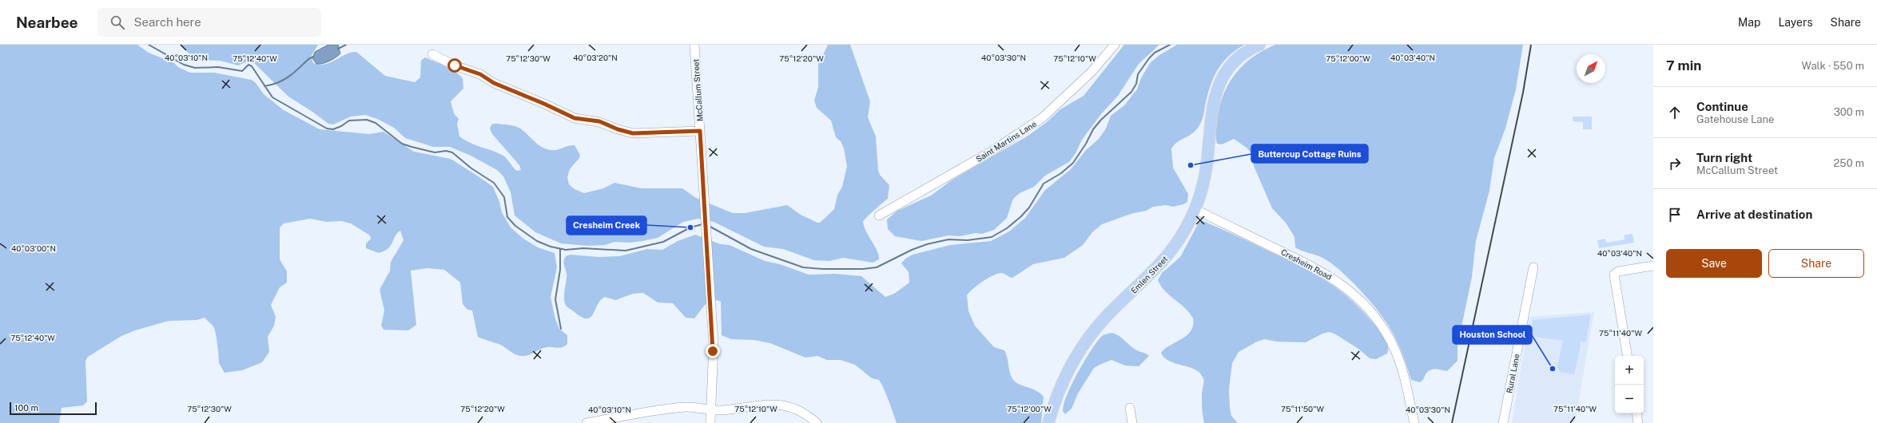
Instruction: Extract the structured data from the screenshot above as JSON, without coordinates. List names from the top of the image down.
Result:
{
  "streets": {
    "main road": ["Emlen Street"],
    "street": [
      "McCallum Street",
      "Saint Martins Lane",
      "Cresheim Road",
      "Rural Lane"
    ]
  },
  "crossings": [
    ["Cresheim Road", "Emlen Street"]
  ],
  "places": ["Buttercup Cottage Ruins", "Cresheim Creek", "Houston School"],
  "scale_bar": "100 m",
  "north": "top right",
  "page": {
    "header": "Nearbee",
    "search": "Search here",
    "nav": ["Map", "Layers", "Share"],
    "heading": ["7 min", "Walk · 550 m"],
    "list": [
      ["Continue", "Gatehouse Lane", "300 m"],
      ["Turn right", "McCallum Street", "250 m"],
      "Arrive at destination"
    ],
    "buttons": ["Save", "Share"],
    "map_buttons": ["+", "−"],
    "scale": "100 m"
  },
  "coordinates": [
    "40°03'10\"N",
    "40°03'20\"N",
    "40°03'30\"N",
    "40°03'40\"N",
    "75°12'00\"W",
    "75°12'40\"W",
    "75°12'30\"W",
    "75°12'20\"W",
    "75°12'10\"W",
    "40°03'00\"N",
    "75°11'40\"W",
    "75°11'50\"W"
  ]
}
